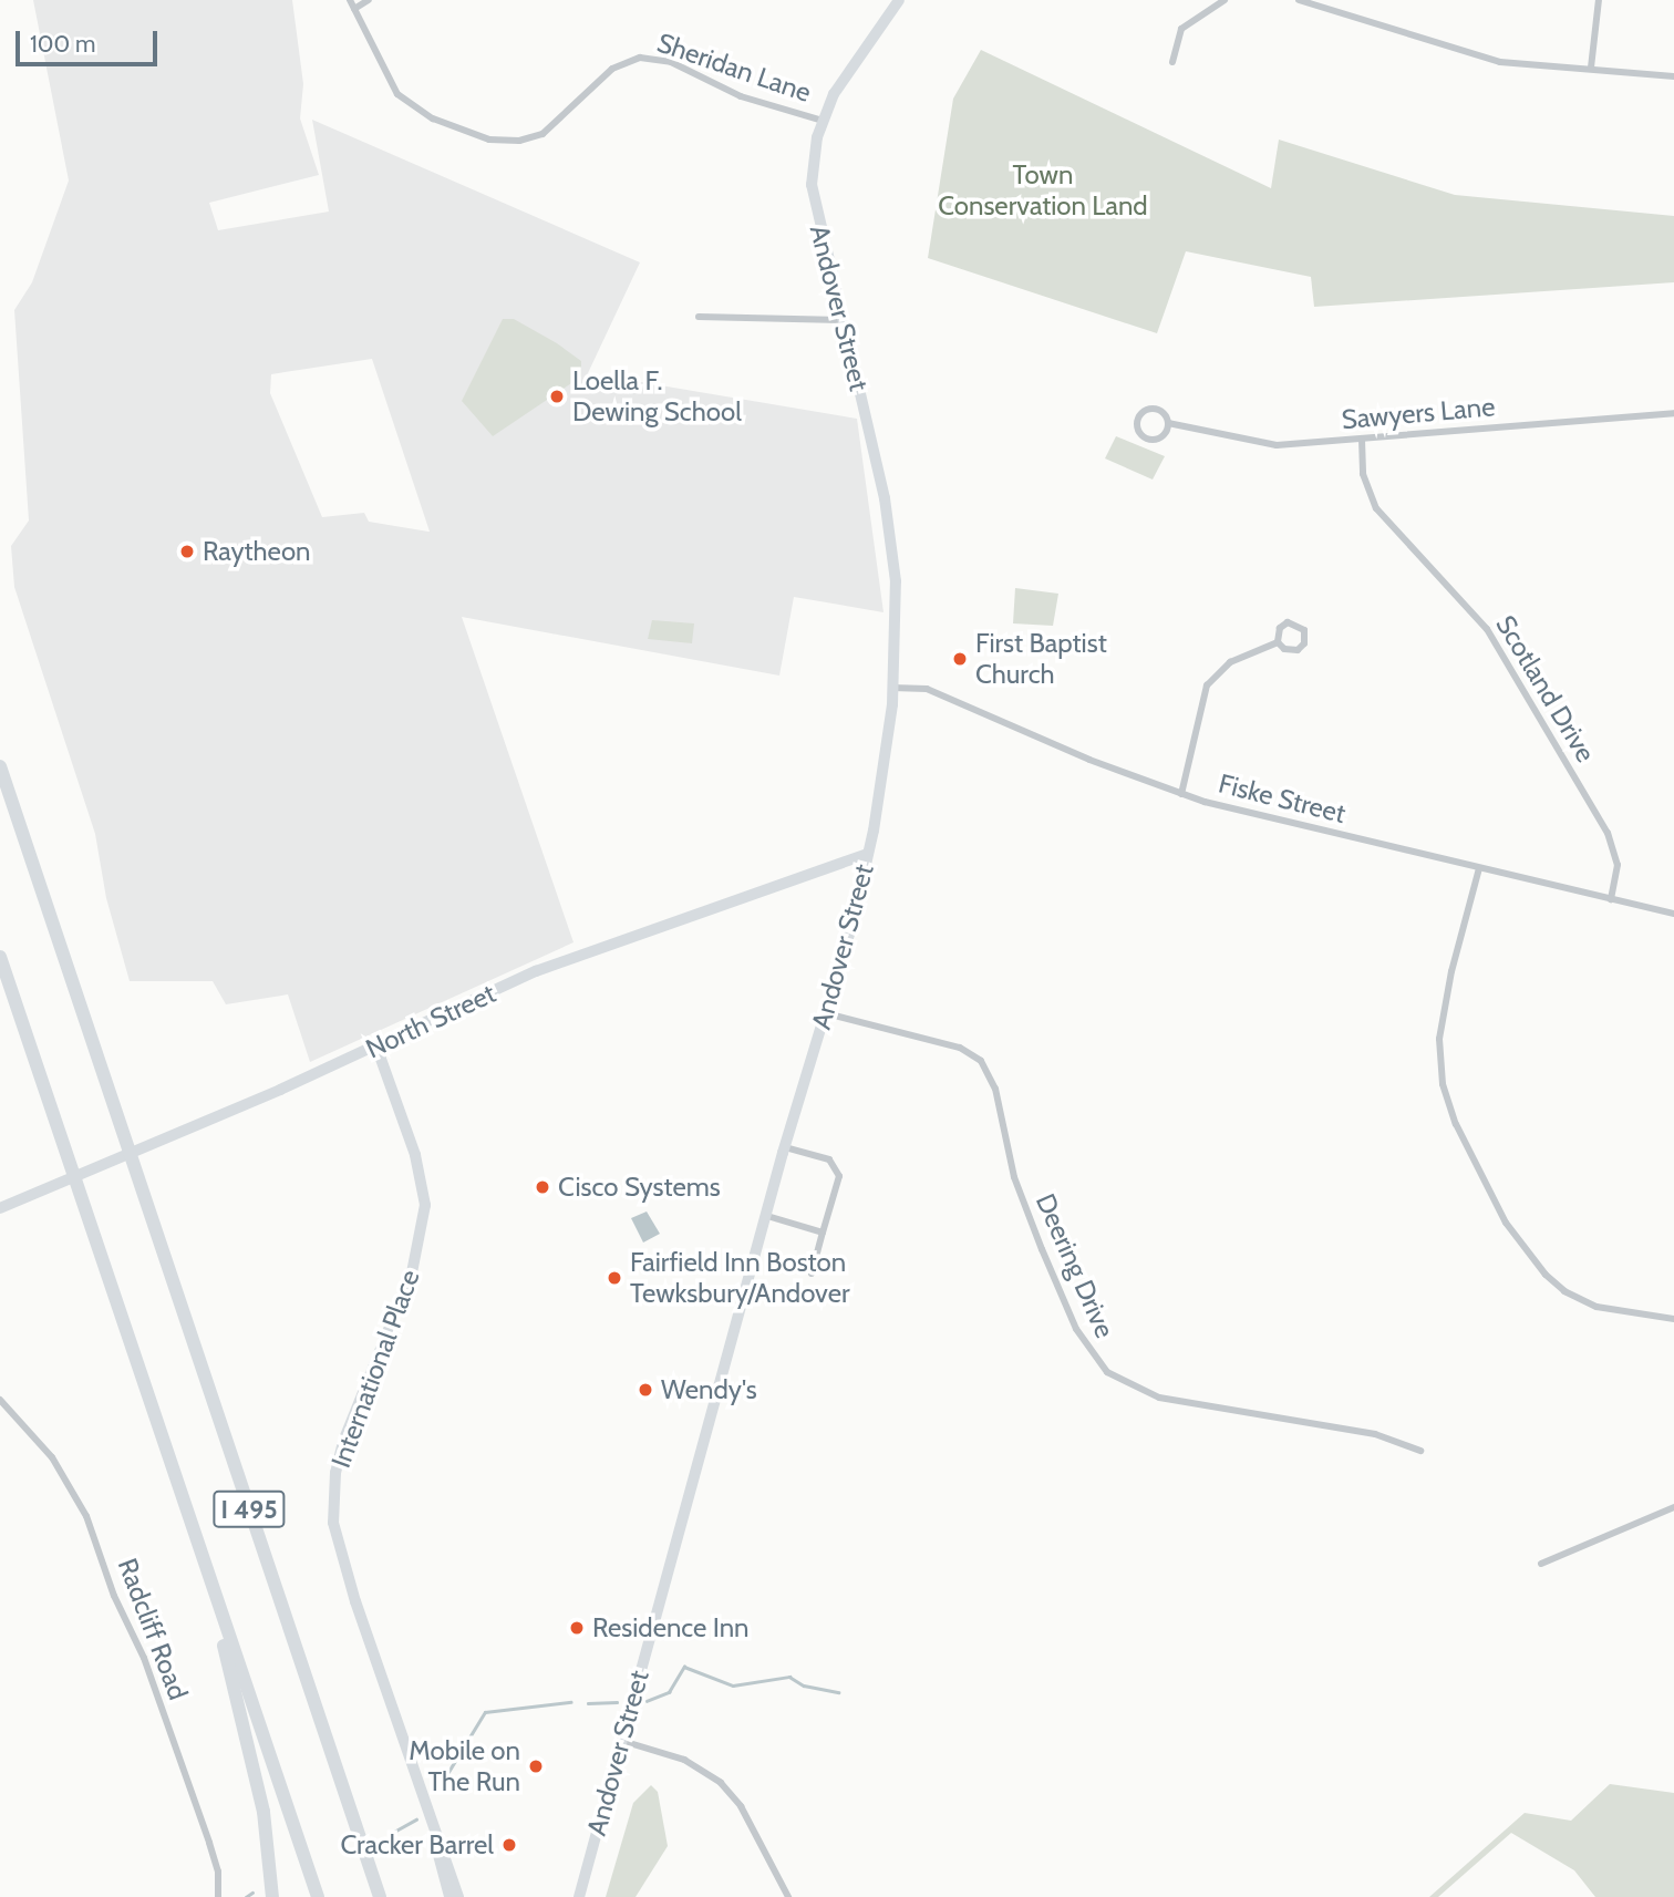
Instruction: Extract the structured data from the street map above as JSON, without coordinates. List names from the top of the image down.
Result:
{
  "streets": {
    "highway": ["I 495"],
    "main road": ["Andover Street", "North Street", "International Place"],
    "street": [
      "Sheridan Lane",
      "Sawyers Lane",
      "Scotland Drive",
      "Fiske Street",
      "Deering Drive",
      "Radcliff Road"
    ]
  },
  "crossings": [
    ["Sheridan Lane", "Andover Street"],
    ["Andover Street", "Fiske Street"],
    ["Andover Street", "North Street"],
    ["Andover Street", "Deering Drive"],
    ["Sawyers Lane", "Scotland Drive"],
    ["Scotland Drive", "Fiske Street"],
    ["North Street", "International Place"]
  ],
  "parks": ["Town Conservation Land"],
  "places": [
    "Loella F. Dewing School",
    "Raytheon",
    "First Baptist Church",
    "Cisco Systems",
    "Fairfield Inn Boston Tewksbury/Andover",
    "Wendy's",
    "Residence Inn",
    "Mobile on The Run",
    "Cracker Barrel"
  ],
  "scale_bar": "100 m"
}
